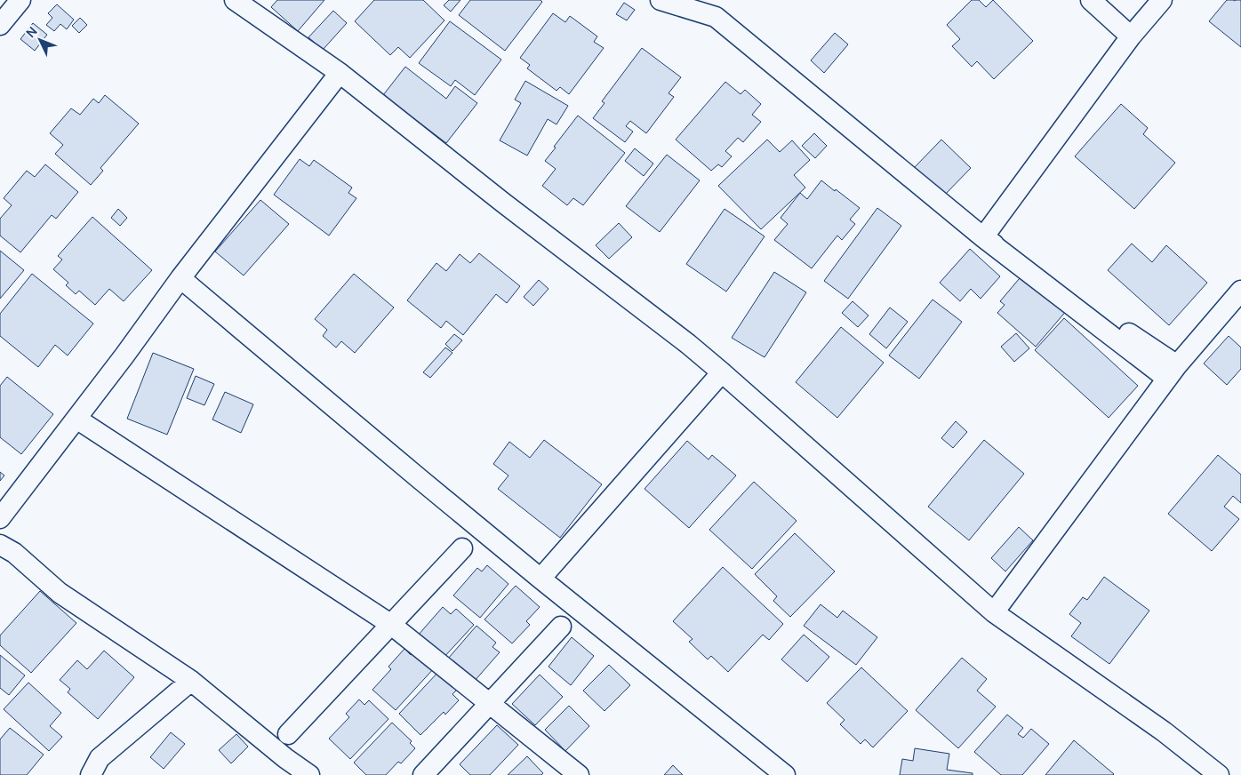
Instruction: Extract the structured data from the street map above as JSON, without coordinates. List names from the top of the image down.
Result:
{
  "north": "top left"
}
